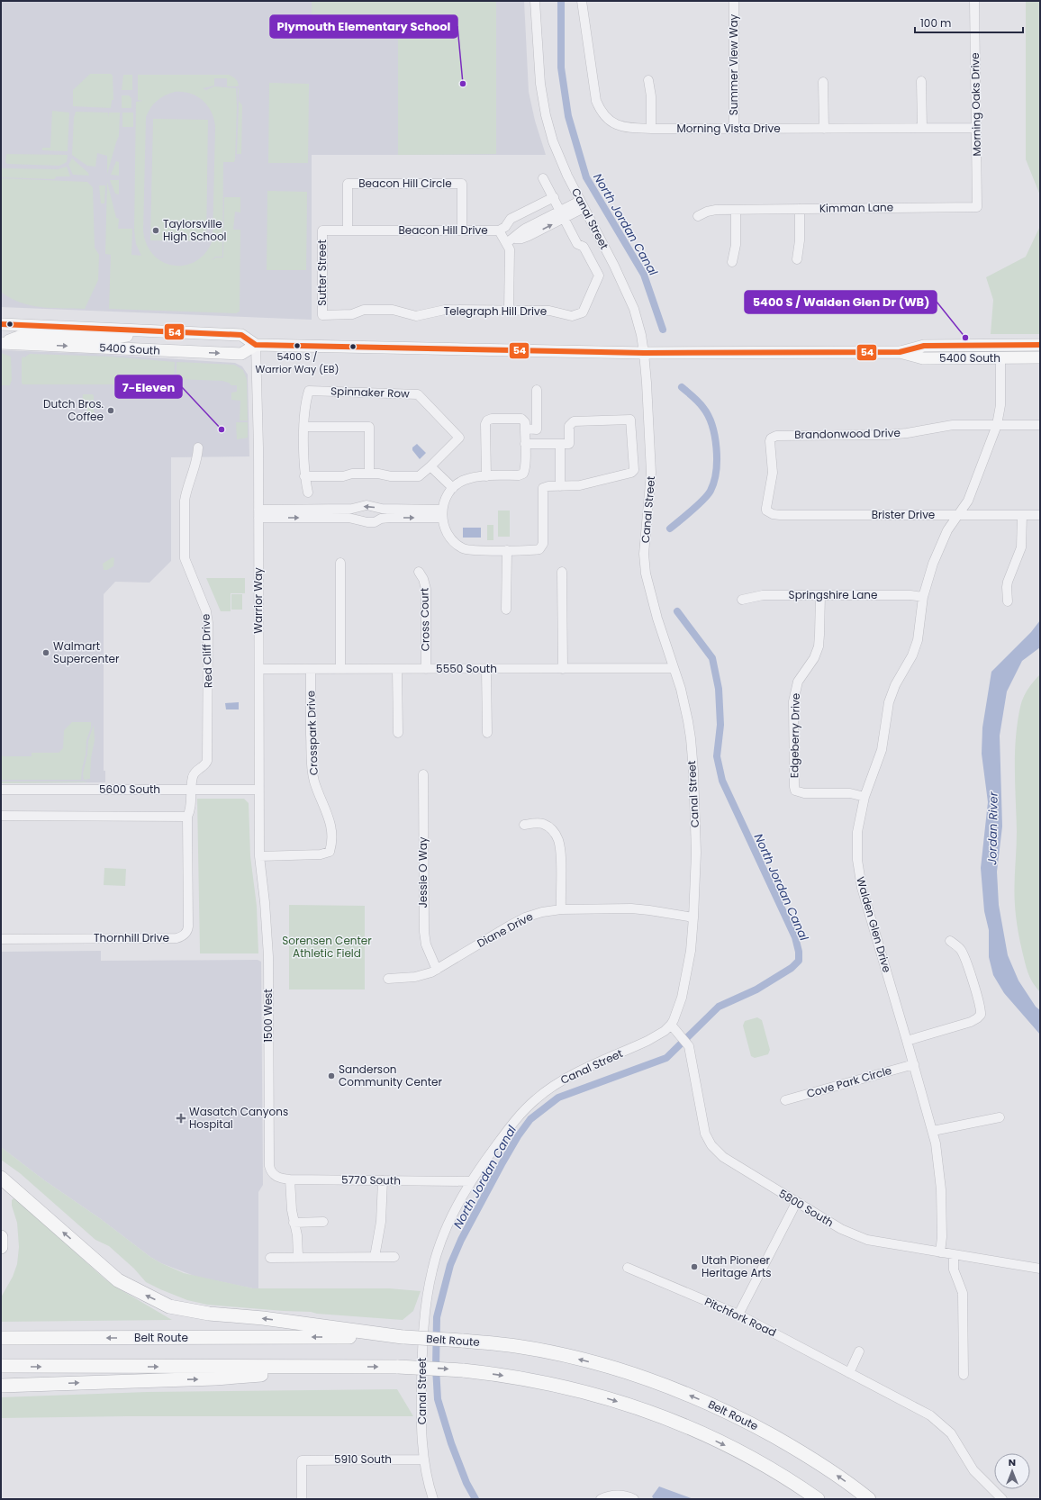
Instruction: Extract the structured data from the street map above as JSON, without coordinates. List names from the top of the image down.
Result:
{
  "streets": {
    "highway": ["Belt Route"],
    "main road": ["5400 South"],
    "street": [
      "Summer View Way",
      "Morning Oaks Drive",
      "Morning Vista Drive",
      "Beacon Hill Circle",
      "Kimman Lane",
      "Canal Street",
      "Beacon Hill Drive",
      "Sutter Street",
      "Telegraph Hill Drive",
      "Spinnaker Row",
      "Brandonwood Drive",
      "Brister Drive",
      "Springshire Lane",
      "Warrior Way",
      "Cross Court",
      "Red Cliff Drive",
      "5550 South",
      "Crosspark Drive",
      "Edgeberry Drive",
      "5600 South",
      "Jessie O Way",
      "Walden Glen Drive",
      "Diane Drive",
      "Thornhill Drive",
      "1500 West",
      "Cove Park Circle",
      "5770 South",
      "5800 South",
      "Pitchfork Road",
      "5910 South"
    ]
  },
  "crossings": [
    ["Summer View Way", "Morning Vista Drive"],
    ["Morning Oaks Drive", "Morning Vista Drive"],
    ["Morning Oaks Drive", "Kimman Lane"],
    ["Beacon Hill Circle", "Beacon Hill Drive"],
    ["Canal Street", "5400 South"],
    ["Canal Street", "5550 South"],
    ["Canal Street", "Diane Drive"],
    ["Canal Street", "5770 South"],
    ["Canal Street", "5800 South"],
    ["Canal Street", "5910 South"],
    ["Beacon Hill Drive", "Sutter Street"],
    ["Sutter Street", "Telegraph Hill Drive"],
    ["5400 South", "Warrior Way"],
    ["5400 South", "Walden Glen Drive"],
    ["Brandonwood Drive", "Brister Drive"],
    ["Brandonwood Drive", "Walden Glen Drive"],
    ["Brister Drive", "Walden Glen Drive"],
    ["Springshire Lane", "Edgeberry Drive"],
    ["Springshire Lane", "Walden Glen Drive"],
    ["Warrior Way", "5550 South"],
    ["Warrior Way", "Crosspark Drive"],
    ["Warrior Way", "5600 South"],
    ["Warrior Way", "1500 West"],
    ["Cross Court", "5550 South"],
    ["Red Cliff Drive", "5600 South"],
    ["Red Cliff Drive", "Thornhill Drive"],
    ["5550 South", "Crosspark Drive"],
    ["Crosspark Drive", "1500 West"],
    ["Edgeberry Drive", "Walden Glen Drive"],
    ["5600 South", "Thornhill Drive"],
    ["Jessie O Way", "Diane Drive"],
    ["Walden Glen Drive", "Cove Park Circle"],
    ["Walden Glen Drive", "5800 South"],
    ["1500 West", "5770 South"]
  ],
  "water": ["North Jordan Canal", "Jordan River"],
  "parks": ["Sorensen Center Athletic Field"],
  "places": {
    "other": [
      "Plymouth Elementary School",
      "Taylorsville High School",
      "5400 S / Walden Glen Dr (WB)",
      "5400 S / Warrior Way (EB)",
      "Dutch Bros. Coffee",
      "7-Eleven",
      "Walmart Supercenter",
      "Sanderson Community Center",
      "Utah Pioneer Heritage Arts"
    ],
    "health": ["Wasatch Canyons Hospital"]
  },
  "lines": ["transit line 54"],
  "scale_bar": "100 m",
  "north": "top"
}
